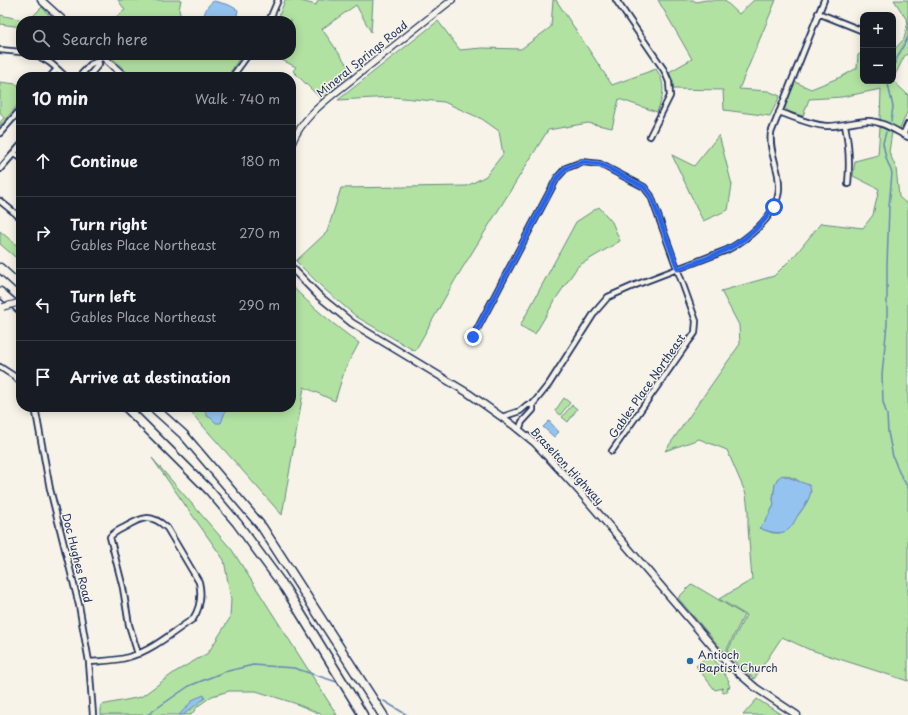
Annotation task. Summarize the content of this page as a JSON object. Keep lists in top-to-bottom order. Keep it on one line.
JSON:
{"streets":{"main road":["Braselton Highway"],"street":["Mineral Springs Road","Gables Place Northeast","Doc Hughes Road"]},"places":["Antioch Baptist Church"],"page":{"map_buttons":["+","−"],"search":"Search here","heading":["10 min","Walk · 740 m"],"list":[["Continue","180 m"],["Turn right","Gables Place Northeast","270 m"],["Turn left","Gables Place Northeast","290 m"],"Arrive at destination"]}}
